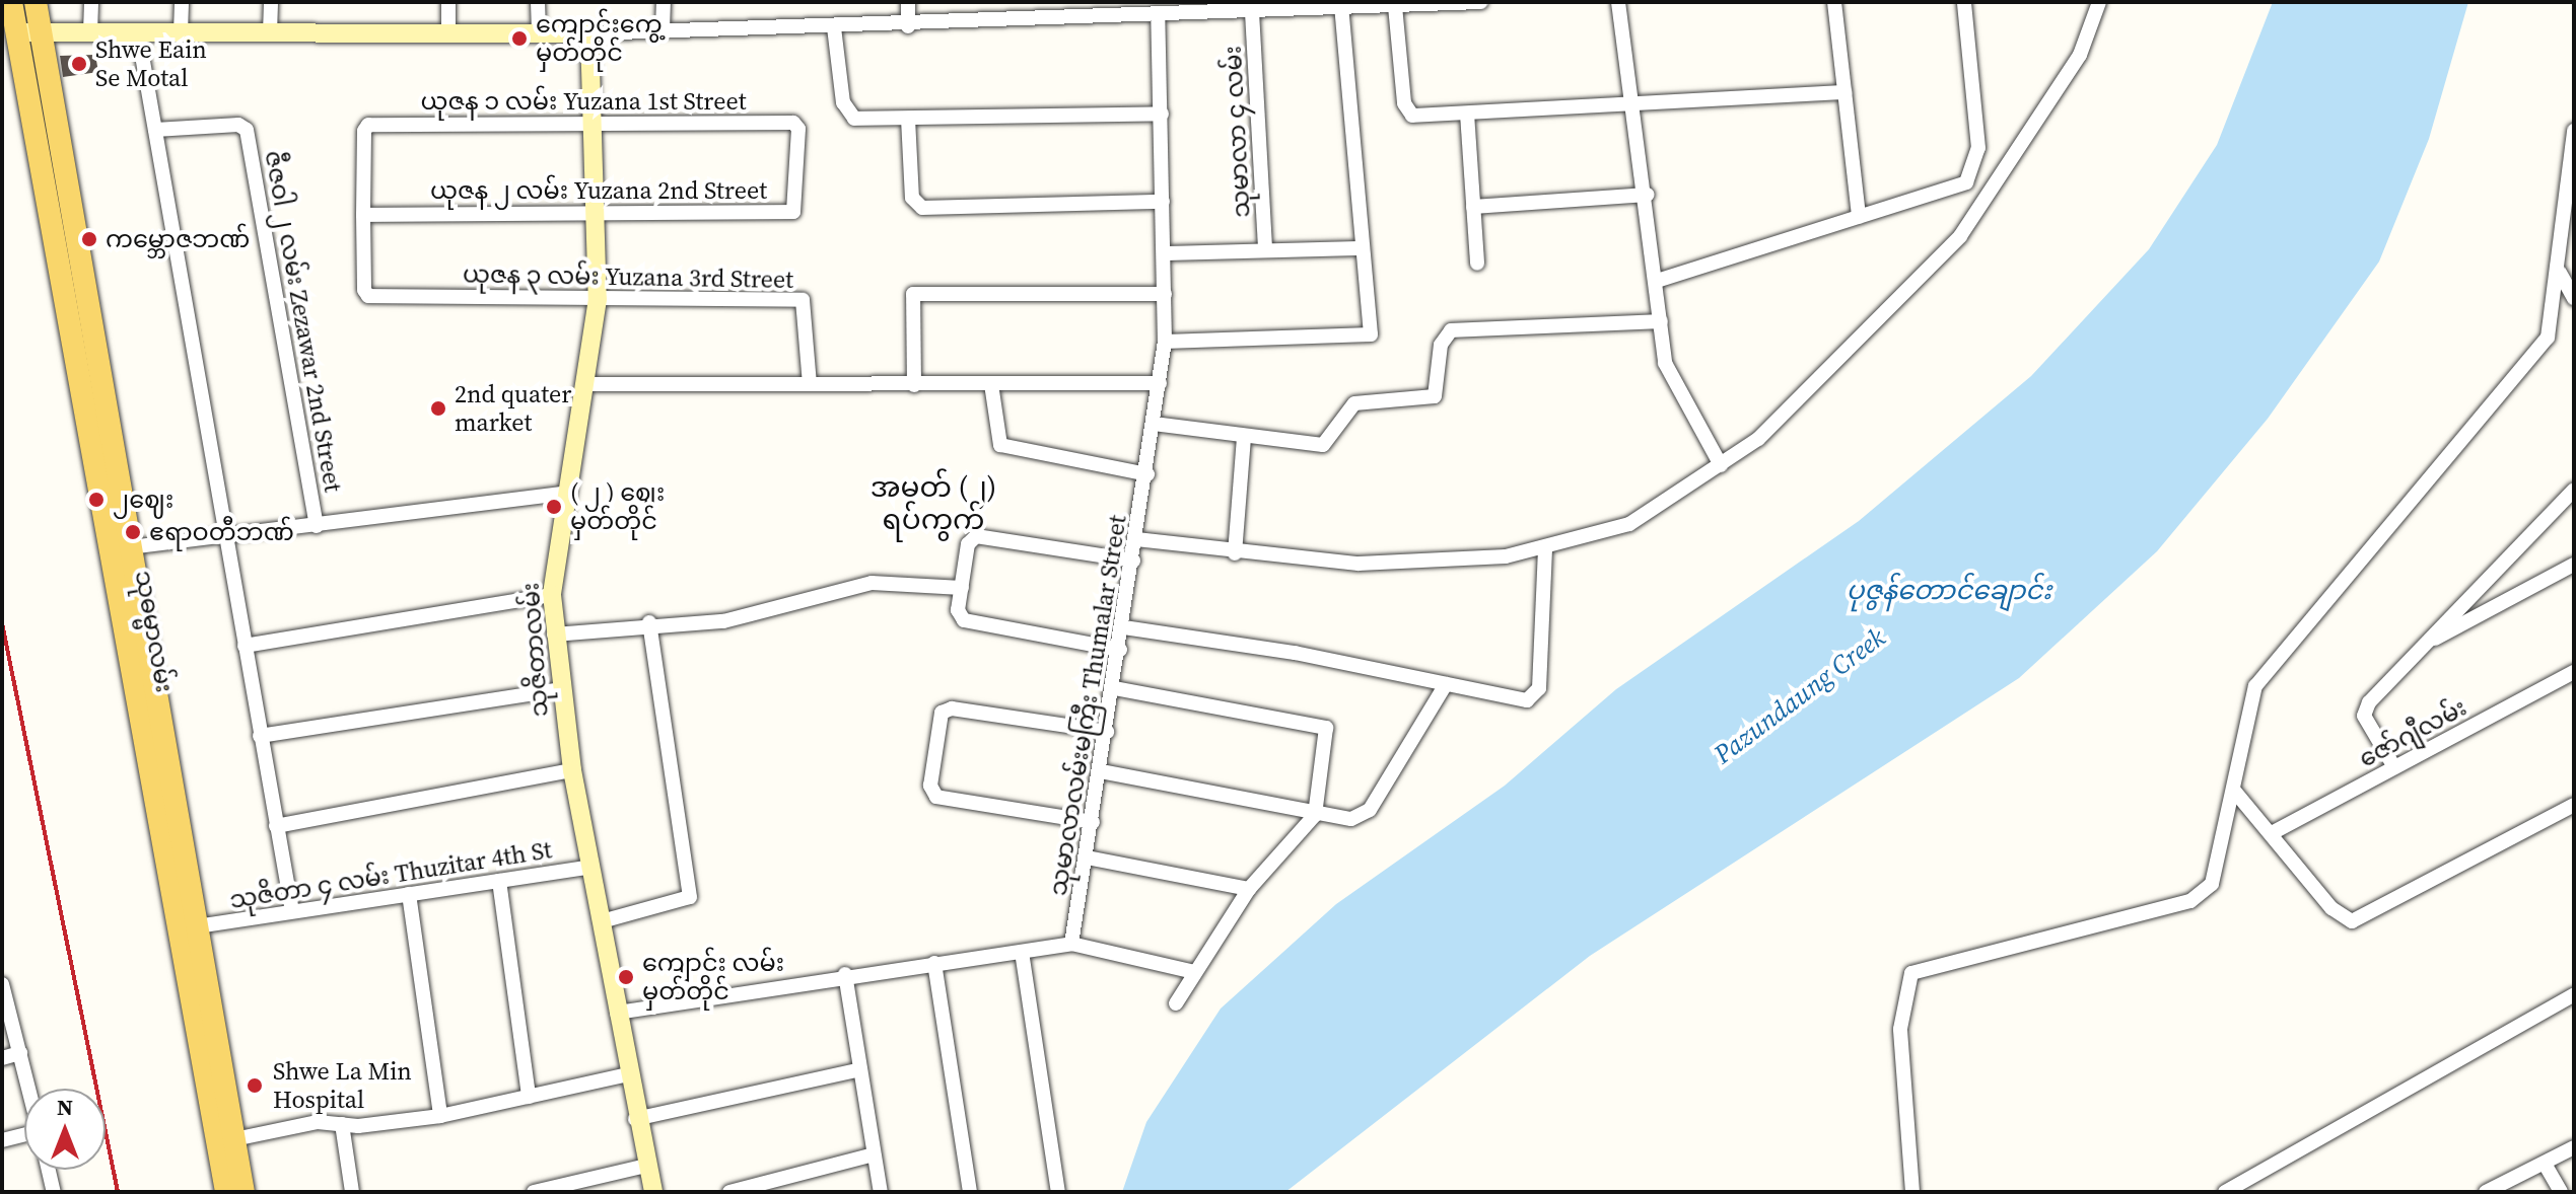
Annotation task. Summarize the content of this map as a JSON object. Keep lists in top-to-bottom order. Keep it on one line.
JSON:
{"streets":{"main road":["သုဓမ္မာလမ်း","သုဇိတာလမ်း"],"street":["ယုဇန ၁ လမ်း Yuzana 1st Street","သုမာလာ ၄ လမ်း","ယုဇန ၂ လမ်း Yuzana 2nd Street","ယုဇန ၃ လမ်း Yuzana 3rd Street","ဇီဇဝါ ၂ လမ်း Zezawar 2nd Street","သုမာလာလမ်းမကြီး Thumalar Street","ဇော်ဂျီလမ်း","သုဇိတာ ၄ လမ်း Thuzitar 4th St"]},"crossings":[["ယုဇန ၁ လမ်း Yuzana 1st Street","ယုဇန ၂ လမ်း Yuzana 2nd Street"],["ယုဇန ၁ လမ်း Yuzana 1st Street","ယုဇန ၃ လမ်း Yuzana 3rd Street"],["ယုဇန ၁ လမ်း Yuzana 1st Street","သုဇိတာလမ်း"],["ယုဇန ၂ လမ်း Yuzana 2nd Street","ယုဇန ၃ လမ်း Yuzana 3rd Street"],["ယုဇန ၂ လမ်း Yuzana 2nd Street","သုဇိတာလမ်း"],["ယုဇန ၃ လမ်း Yuzana 3rd Street","သုဇိတာလမ်း"],["သုဓမ္မာလမ်း","သုဇိတာ ၄ လမ်း Thuzitar 4th St"],["သုဇိတာလမ်း","သုဇိတာ ၄ လမ်း Thuzitar 4th St"]],"districts":["အမှတ် (၂) ရပ်ကွက်"],"water":["ပုဇွန်တောင်ချောင်း","Pazundaung Creek"],"places":["ကျောင်းကွေ့ မှတ်တိုင်","Shwe Eain Se Motal","ကမ္ဘောဇဘဏ်","2nd quater market","၂ဈေး","( ၂ ) ဈေး မှတ်တိုင်","ဧရာဝတီဘဏ်","ကျောင်း လမ်း မှတ်တိုင်","Shwe La Min Hospital"],"north":"top"}
